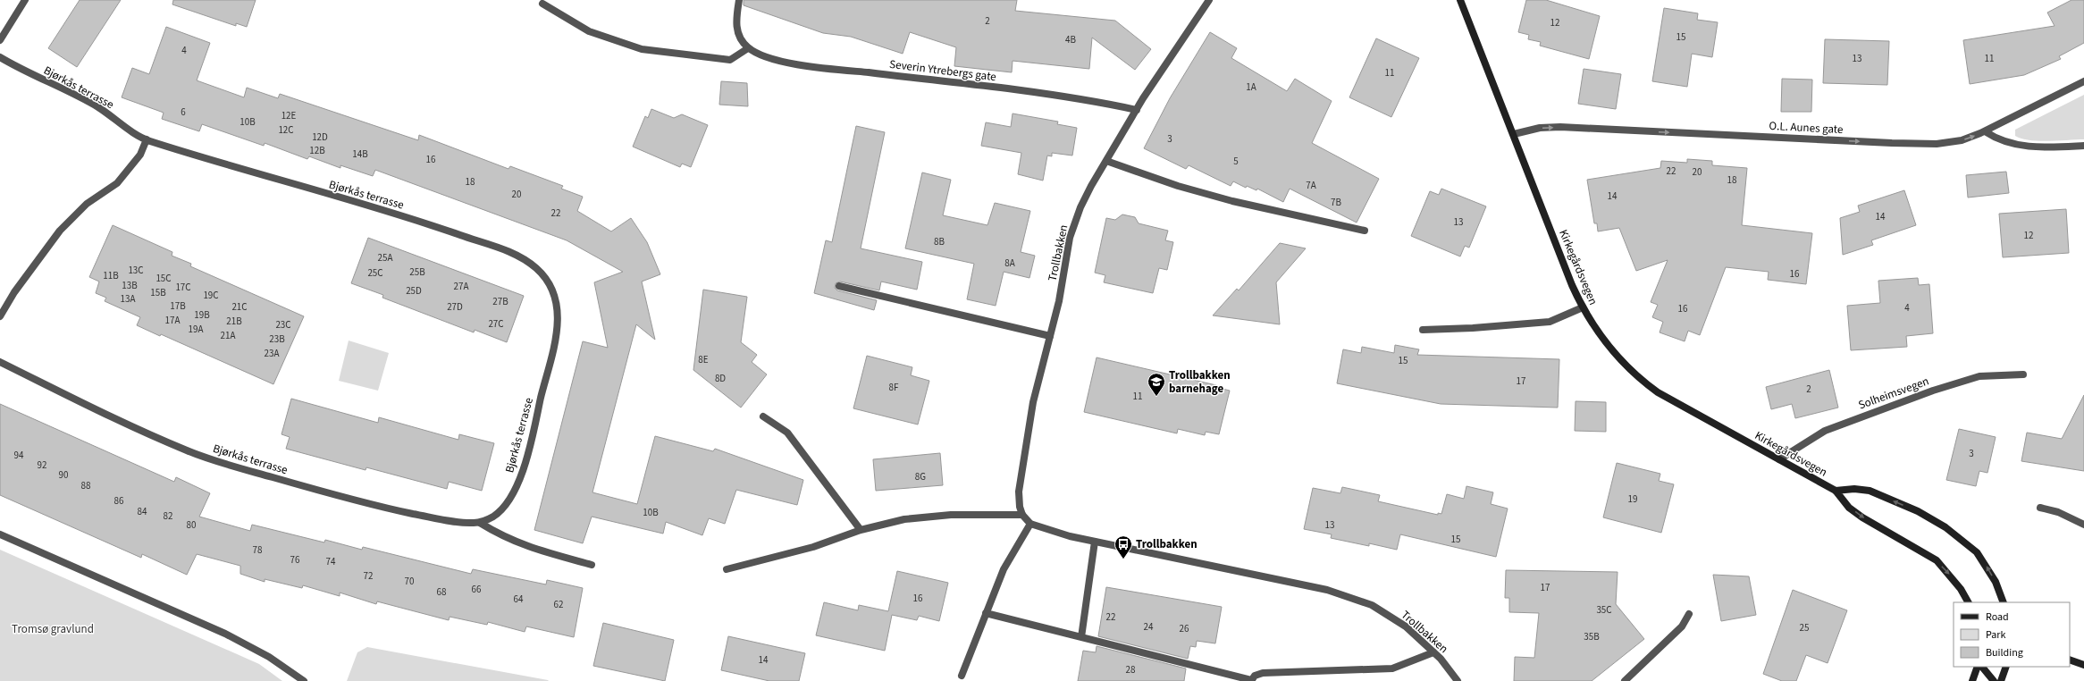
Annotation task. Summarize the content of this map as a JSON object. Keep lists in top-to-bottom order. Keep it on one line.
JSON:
{"streets":{"street":["Severin Ytrebergs gate","Bjørkås terrasse","O.L. Aunes gate","Trollbakken","Kirkegårdsvegen","Solheimsvegen"]},"crossings":[["Severin Ytrebergs gate","Trollbakken"],["O.L. Aunes gate","Kirkegårdsvegen"],["Kirkegårdsvegen","Solheimsvegen"]],"one_way":["O.L. Aunes gate"],"parks":["Tromsø gravlund"],"places":{"school or university":["Trollbakken barnehage"],"bus stop":["Trollbakken"]},"house_numbers":["2","12","15","4B","4","13","11","11","1A","6","12E","10B","12C","12D","3","12B","14B","16","5","22","20","18","18","7A","20","14","7B","22","14","13","12","8B","25A","8A","13C","25B","25C","16","11B","15C","13B","27A","17C","25D","15B","19C","13A","27B","17B","21C","27D","4","16","19B","17A","21B","27C","23C","19A","21A","23B","23A","8E","15","8D","17","8F","2","11","3","94","92","90","8G","88","19","86","84","10B","82","80","13","15","78","76","74","72","70","17","66","68","16","64","62","35C","22","24","25","26","35B","14","28"],"legend":["Road","Park","Building"]}
